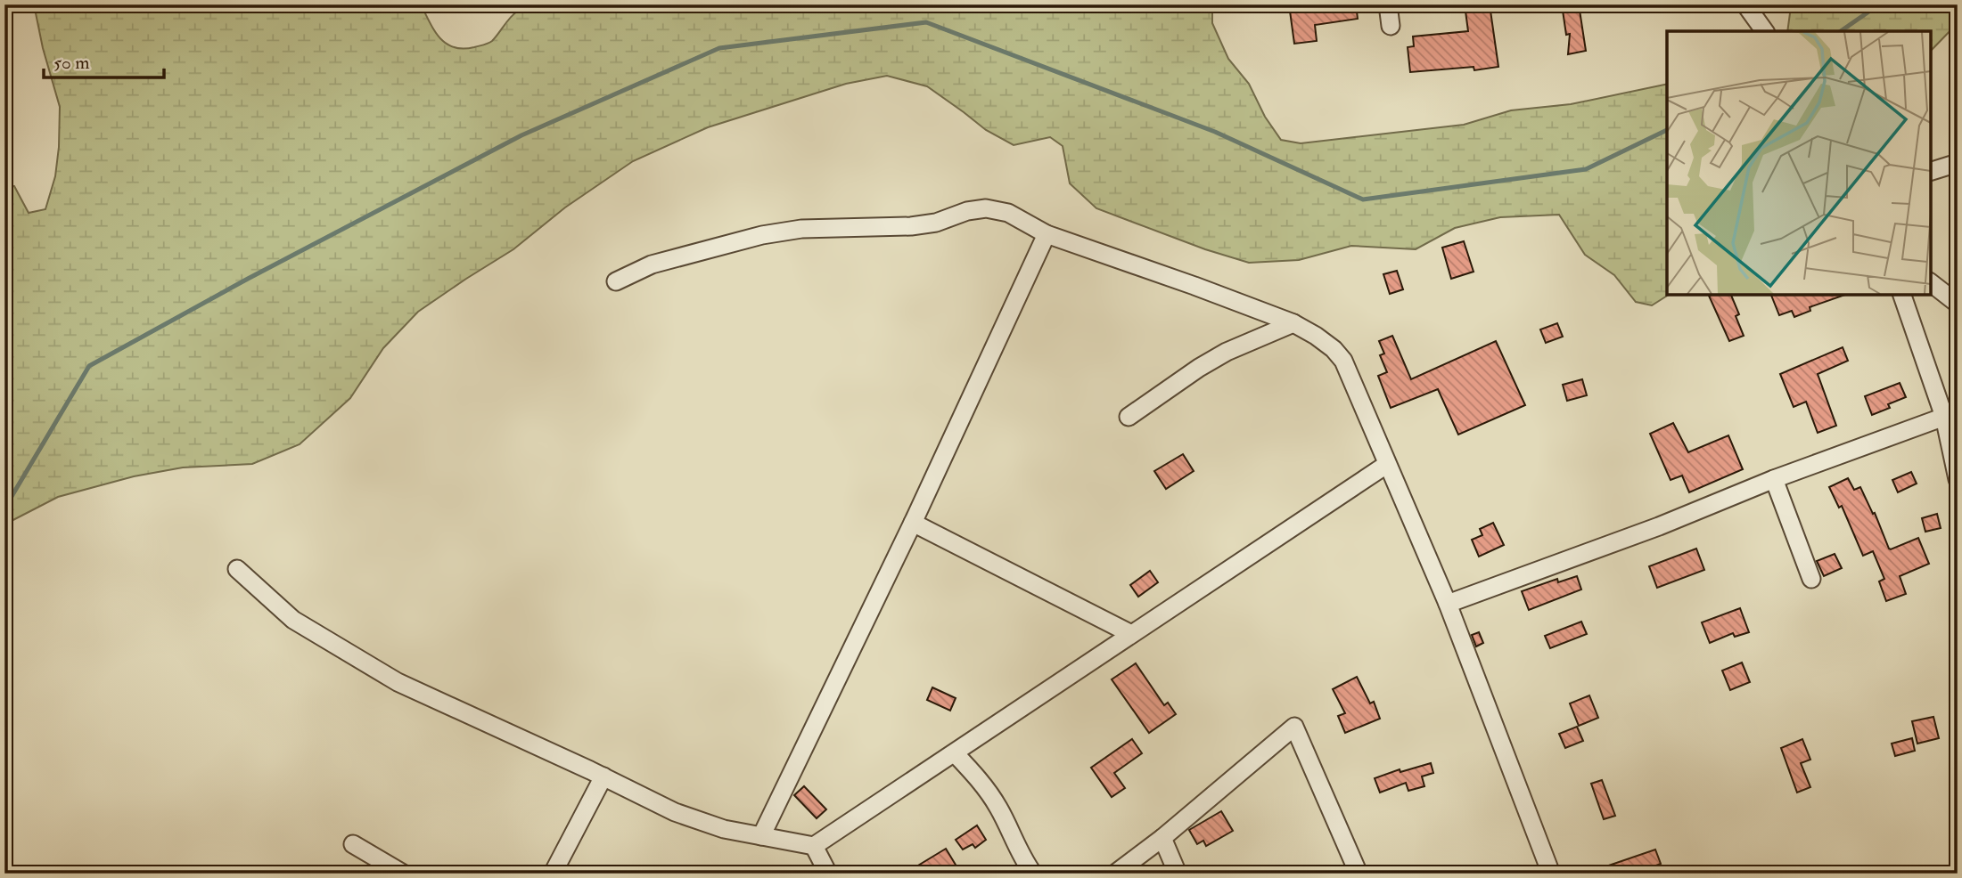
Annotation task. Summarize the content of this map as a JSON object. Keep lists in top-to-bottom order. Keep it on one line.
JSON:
{"scale_bar":"50 m"}
